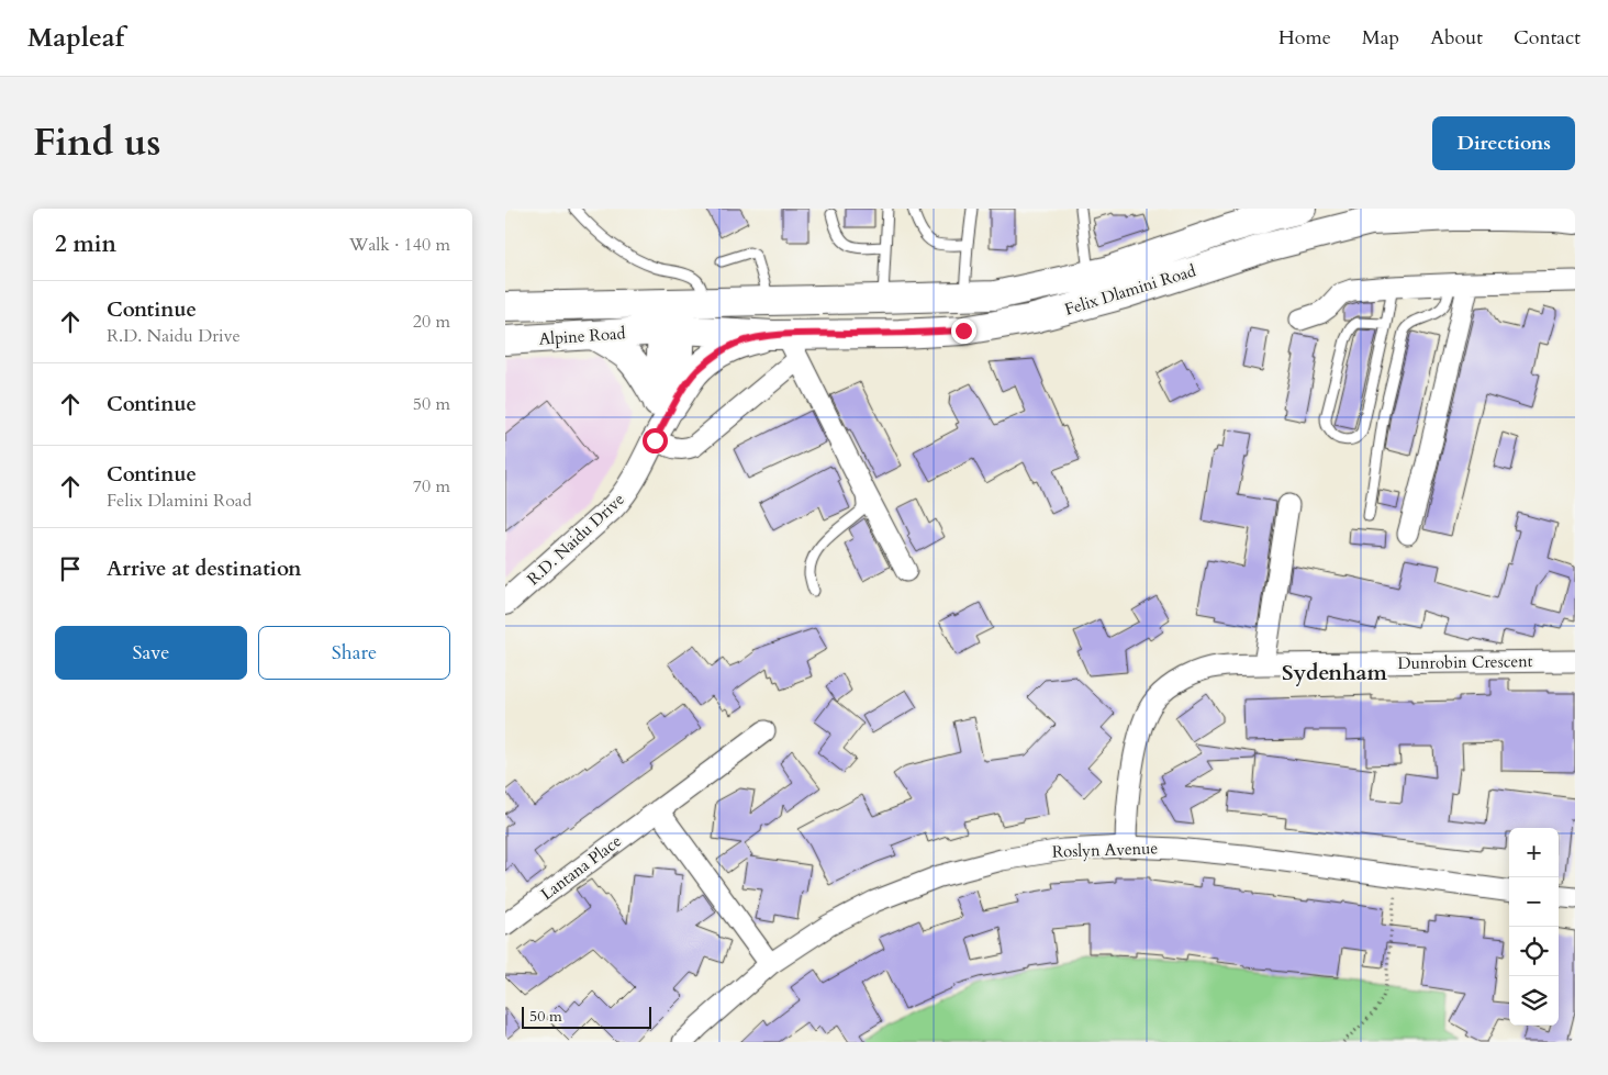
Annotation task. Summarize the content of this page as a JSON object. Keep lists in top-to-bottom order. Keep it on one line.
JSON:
{"streets":{"main road":["Felix Dlamini Road","Alpine Road"],"street":["R.D. Naidu Drive","Dunrobin Crescent","Roslyn Avenue","Lantana Place"]},"crossings":[["Felix Dlamini Road","Alpine Road"],["Felix Dlamini Road","R.D. Naidu Drive"],["Alpine Road","R.D. Naidu Drive"],["Dunrobin Crescent","Roslyn Avenue"]],"districts":["Sydenham"],"scale_bar":"50 m","page":{"header":"Mapleaf","nav":["Home","Map","About","Contact"],"title":"Find us","buttons":["Directions",["Save","Share"]],"heading":["2 min","Walk · 140 m"],"list":[["Continue","R.D. Naidu Drive","20 m"],["Continue","50 m"],["Continue","Felix Dlamini Road","70 m"],"Arrive at destination"],"map_buttons":["+","−"],"scale":"50 m"}}
